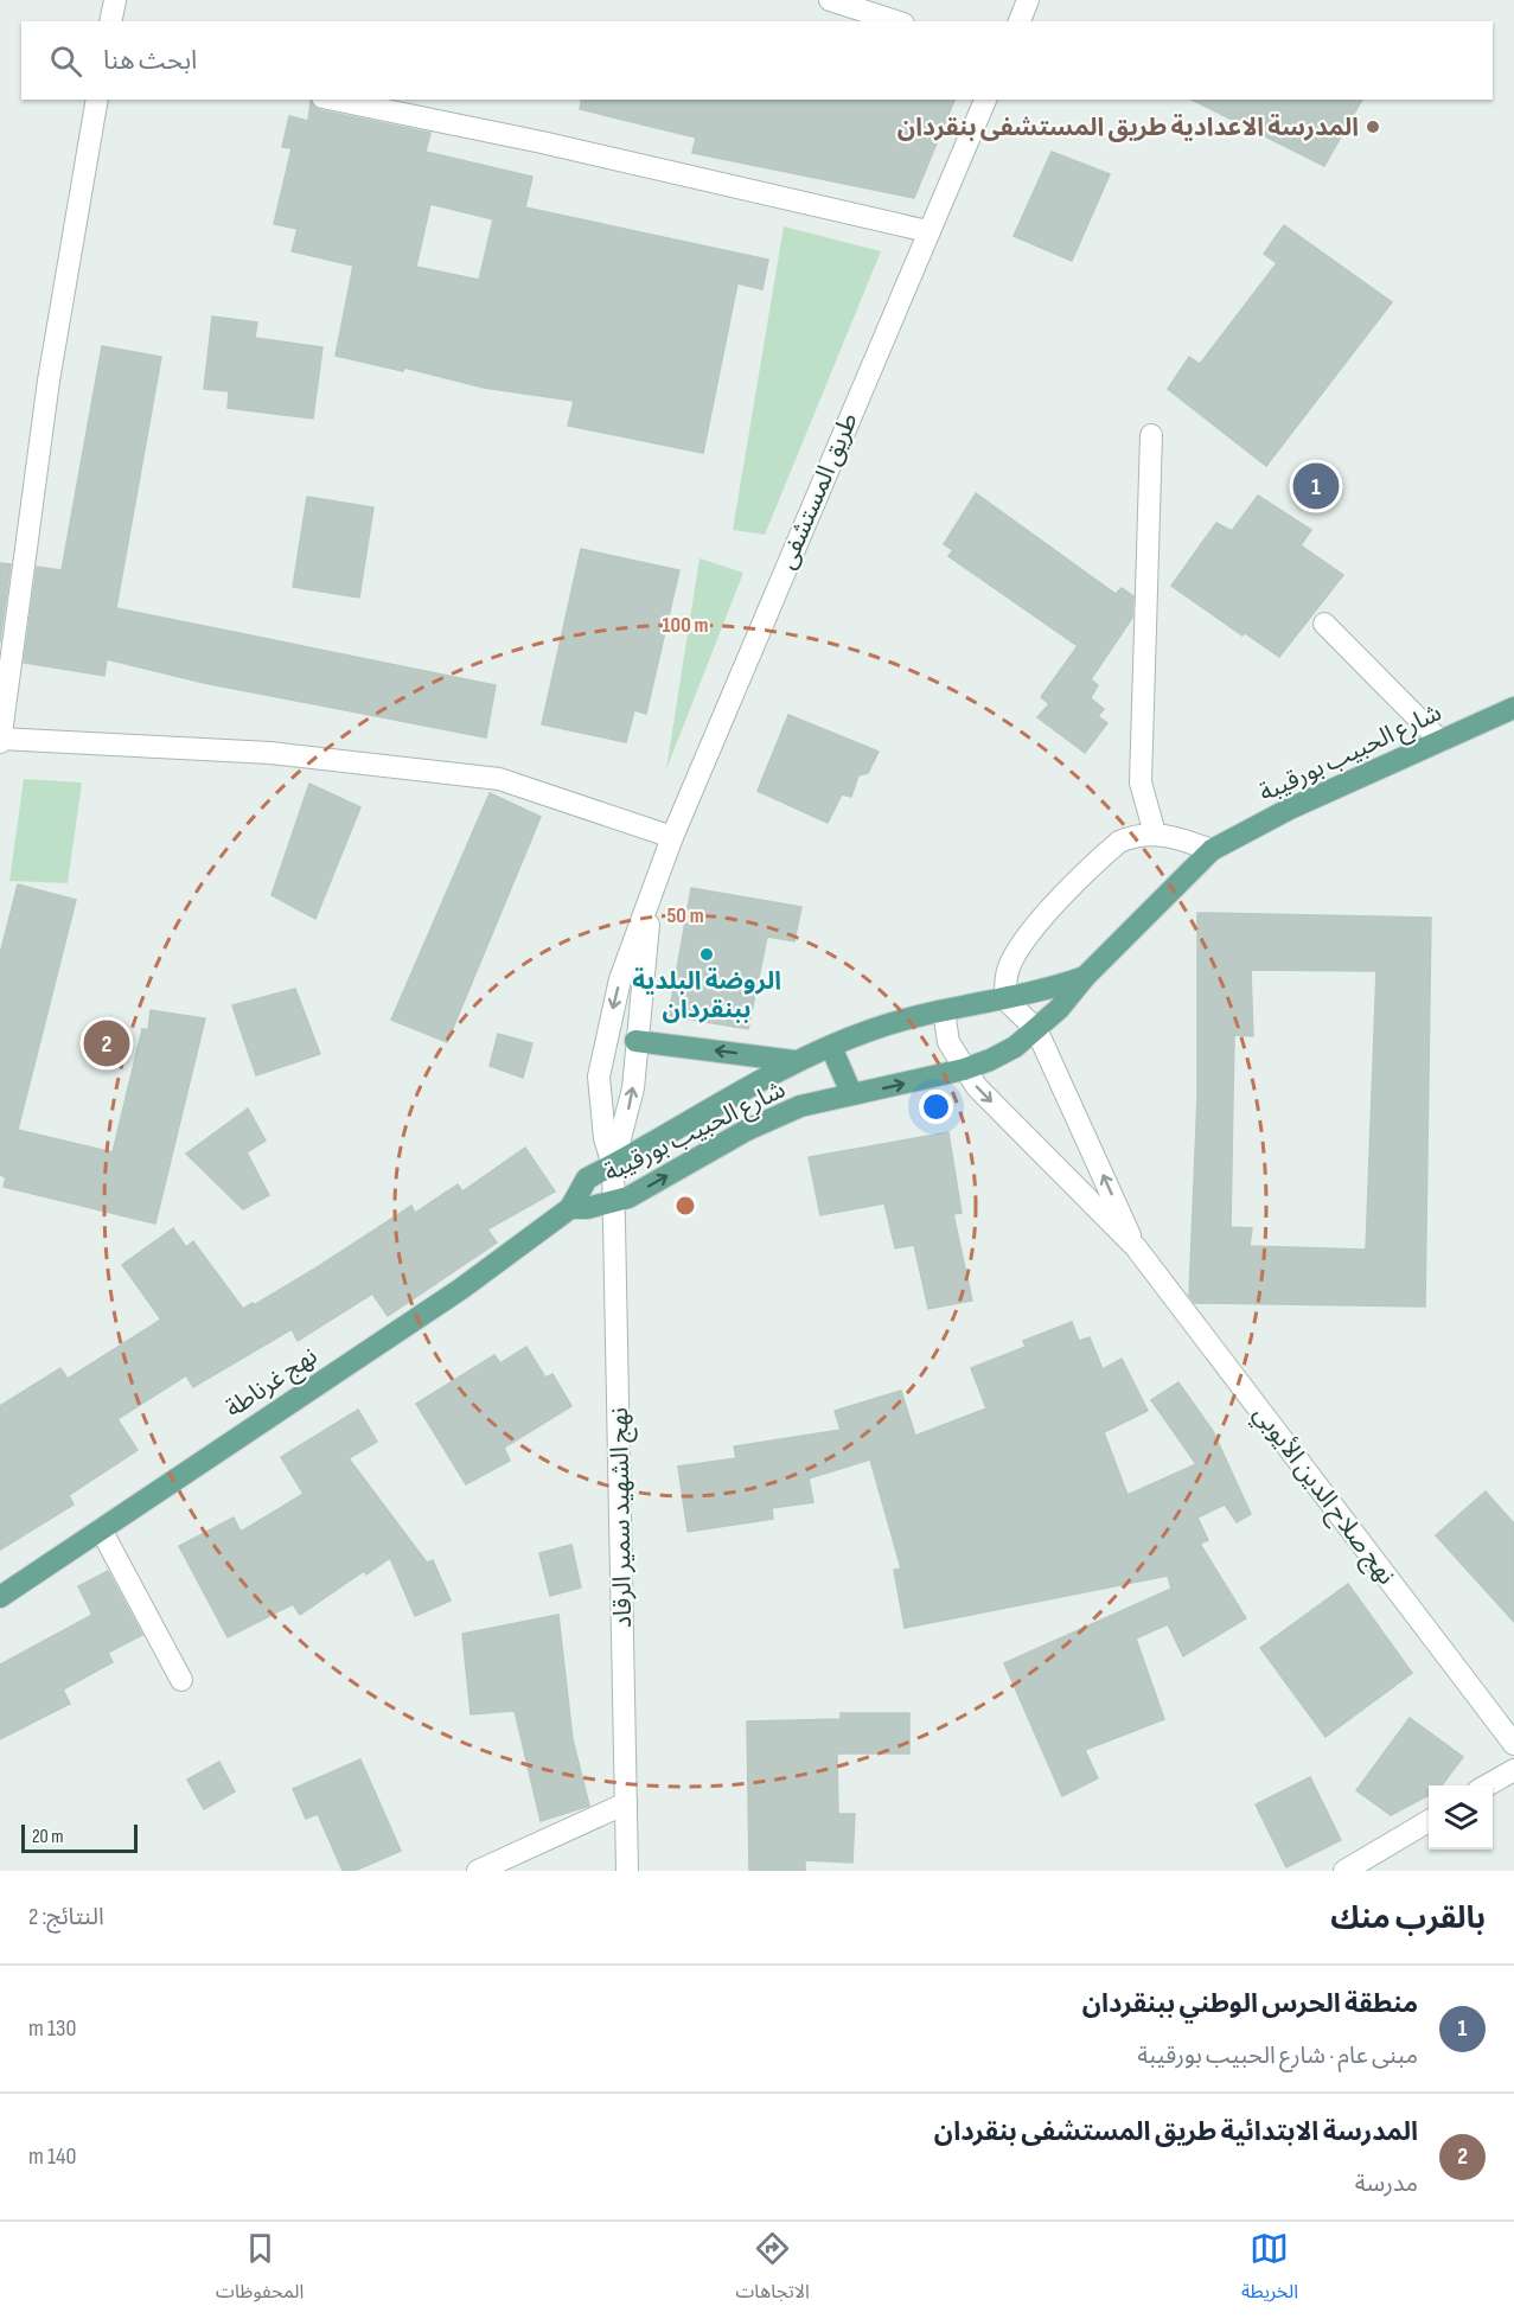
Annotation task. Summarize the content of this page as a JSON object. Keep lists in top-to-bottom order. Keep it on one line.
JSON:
{"streets":{"main road":["شارع الحبيب بورقيبة","نهج غرناطة"],"street":["طريق المستشفى","نهج صلاح الدين الأيوبي","نهج الشهيد سمير الرقاد"]},"crossings":[["طريق المستشفى","شارع الحبيب بورقيبة"],["طريق المستشفى","نهج الشهيد سمير الرقاد"],["شارع الحبيب بورقيبة","نهج غرناطة"],["شارع الحبيب بورقيبة","نهج الشهيد سمير الرقاد"]],"places":["المدرسة الاعدادية طريق المستشفى بنقردان","الروضة البلدية ببنقردان"],"scale_bar":"20 m","page":{"search":"ابحث هنا","pins":["1","2"],"scale":"20 m","heading":["بالقرب منك","النتائج: 2"],"list":[{"mark":"1","name":"منطقة الحرس الوطني ببنقردان","note":"مبنى عام · شارع الحبيب بورقيبة","value":"130 m"},{"mark":"2","name":"المدرسة الابتدائية طريق المستشفى بنقردان","note":"مدرسة","value":"140 m"}],"nav":["الخريطة","الاتجاهات","المحفوظات"]},"rings":["100 m","50 m"]}
